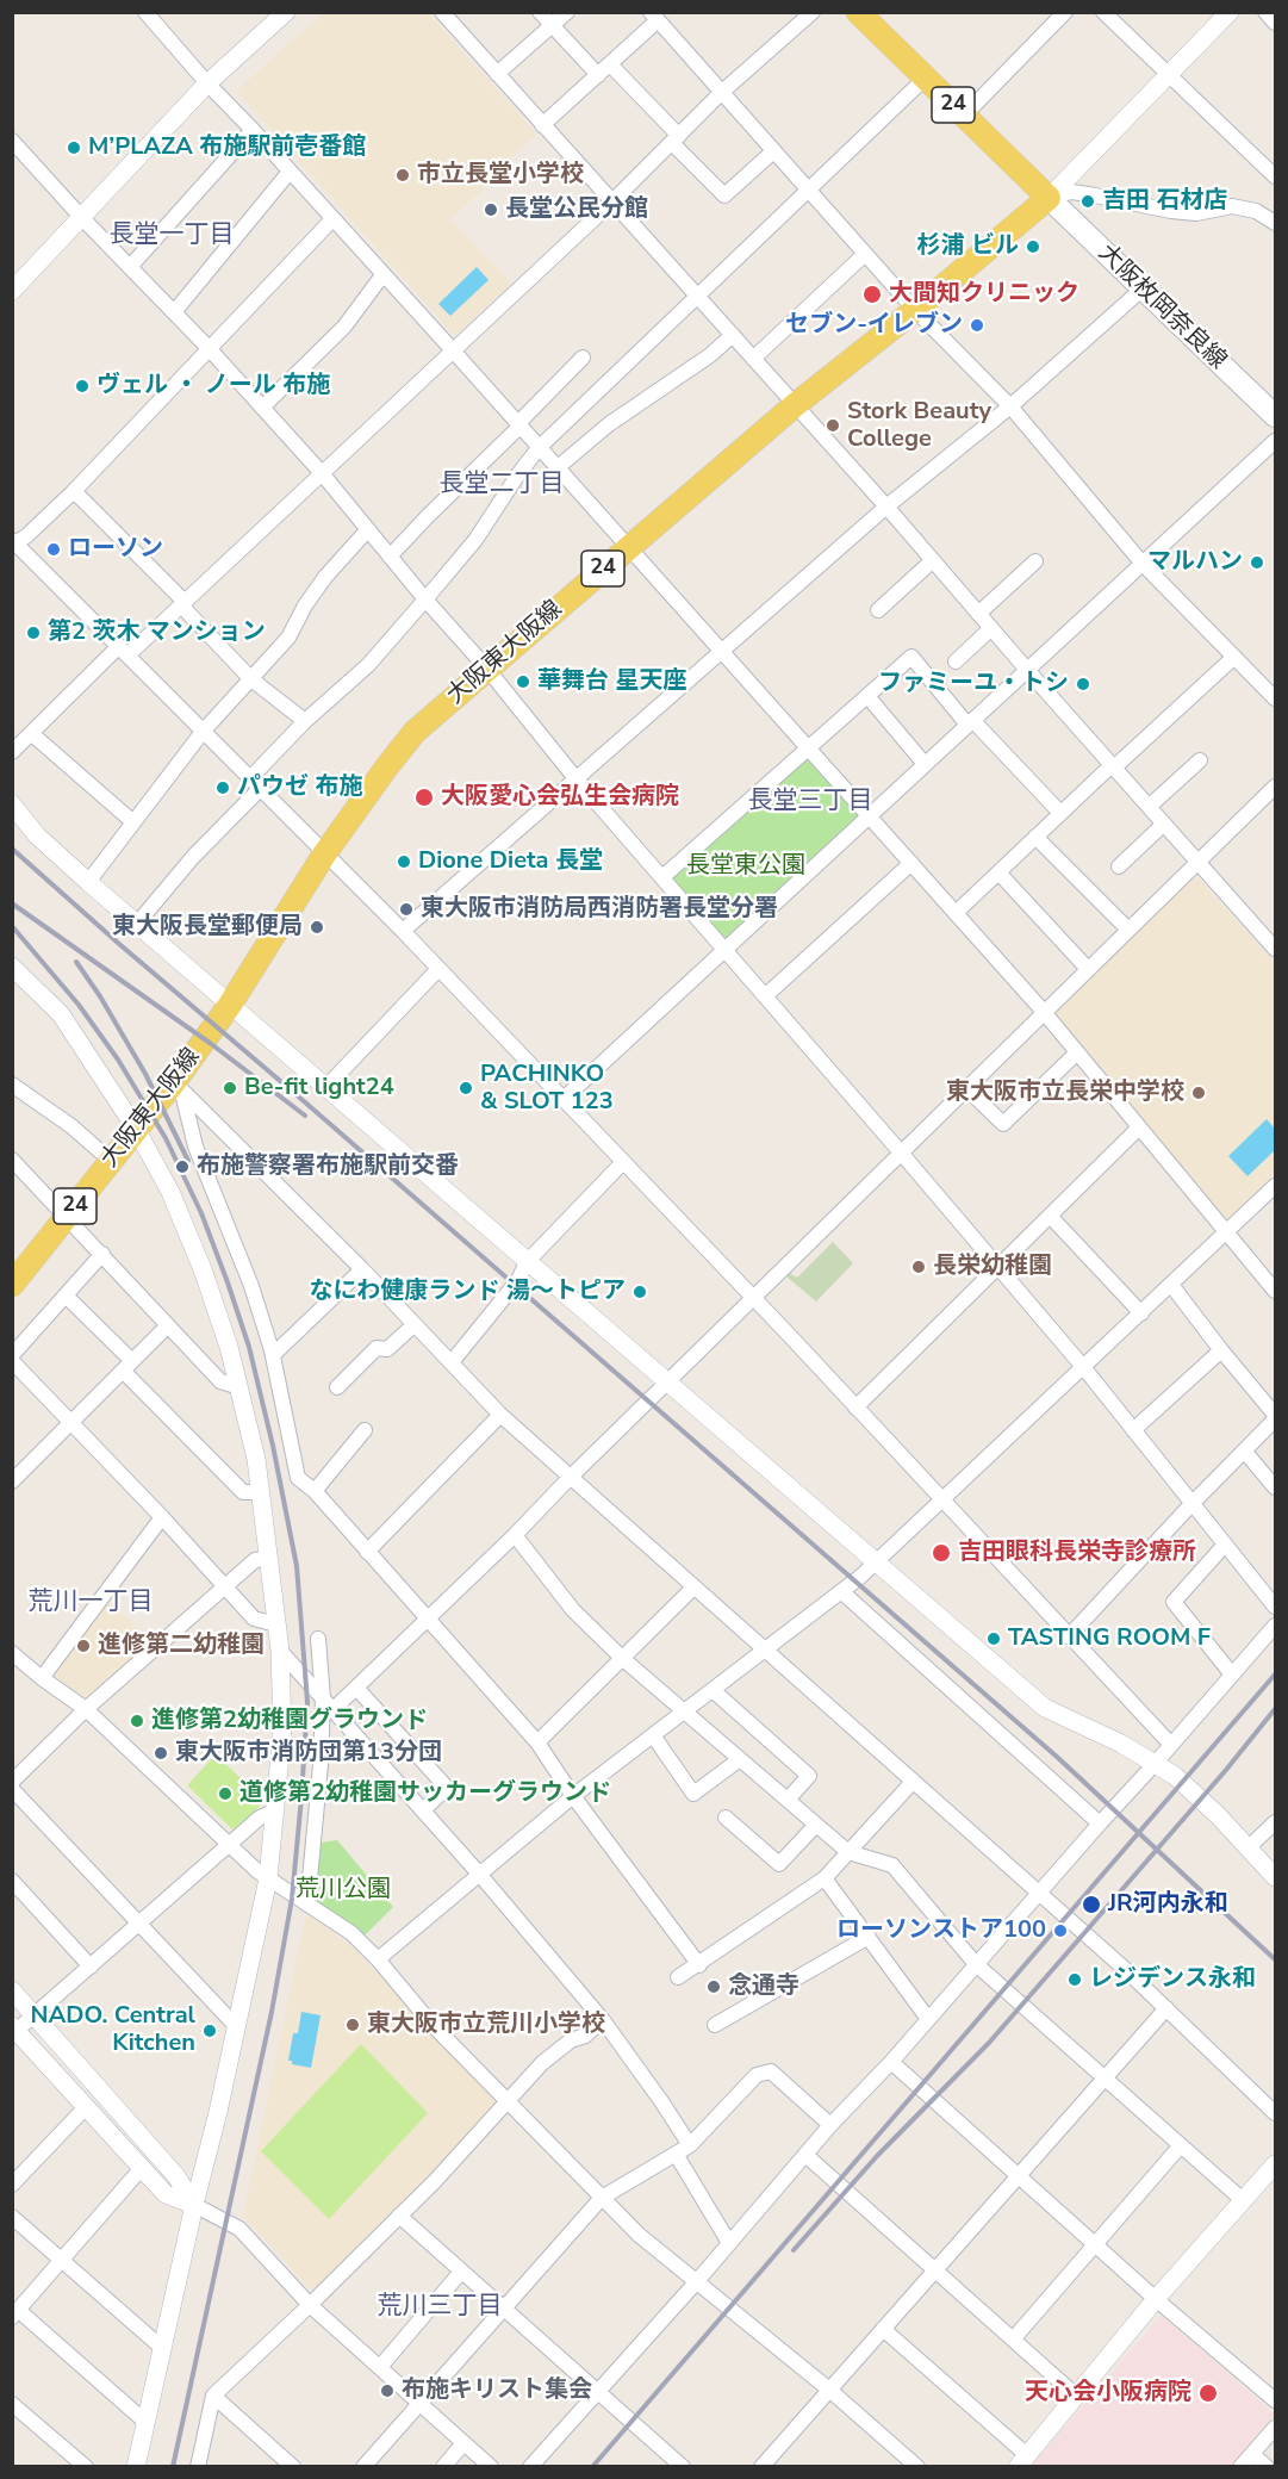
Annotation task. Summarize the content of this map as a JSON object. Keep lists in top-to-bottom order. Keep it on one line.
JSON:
{"streets":{"main road":["24","大阪枚岡奈良線","大阪東大阪線"]},"crossings":[["24","大阪枚岡奈良線"],["24","大阪東大阪線"],["大阪枚岡奈良線","大阪東大阪線"]],"districts":["長堂一丁目","長堂二丁目","長堂三丁目","荒川一丁目","荒川三丁目"],"parks":["長堂東公園","荒川公園"],"places":["M’PLAZA 布施駅前壱番館","市立長堂小学校","吉田 石材店","長堂公民分館","杉浦 ビル","大間知クリニック","セブン-イレブン","ヴェル ・ ノール 布施","Stork Beauty College","ローソン","マルハン","第2 茨木 マンション","華舞台 星天座","ファミーユ・トシ","パウゼ 布施","大阪愛心会弘生会病院","Dione Dieta 長堂","東大阪市消防局西消防署長堂分署","東大阪長堂郵便局","Be-fit light24","PACHINKO & SLOT 123","東大阪市立長栄中学校","布施警察署布施駅前交番","長栄幼稚園","なにわ健康ランド 湯～トピア","吉田眼科長栄寺診療所","TASTING ROOM F","進修第二幼稚園","進修第2幼稚園グラウンド","東大阪市消防団第13分団","道修第2幼稚園サッカーグラウンド","JR河内永和","ローソンストア100","レジデンス永和","念通寺","東大阪市立荒川小学校","NADO. Central Kitchen","布施キリスト集会","天心会小阪病院"]}
